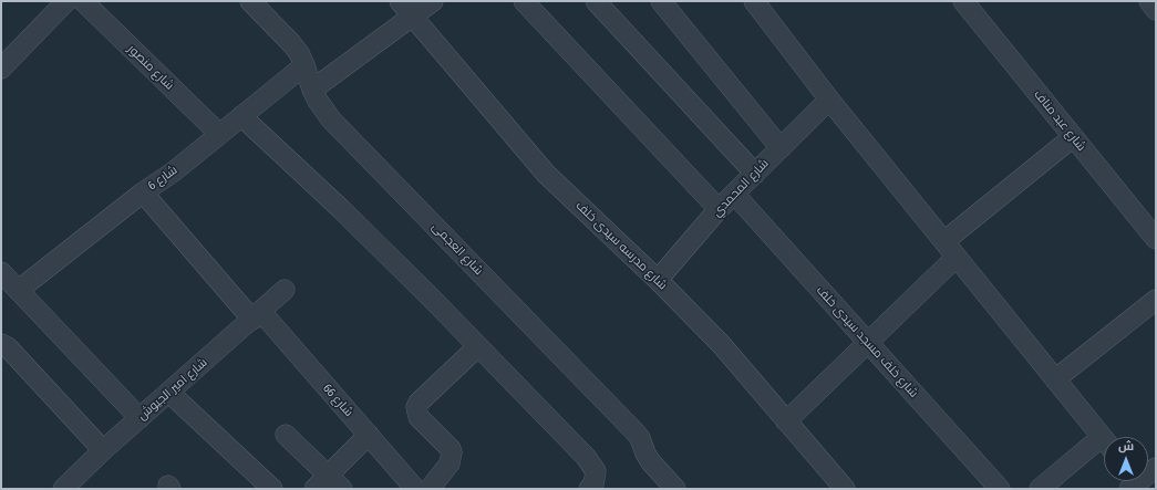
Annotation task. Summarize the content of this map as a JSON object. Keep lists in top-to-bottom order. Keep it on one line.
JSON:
{"streets":{"street":["شارع منصور","شارع عبد مناف","شارع 6","شارع المحمدي","شارع مدرسه سيدى خلف","شارع العجمى","شارع خلف مسجد سيدى خلف","شارع امير الجيوش","شارع 66"]},"crossings":[["شارع منصور","شارع 6"],["شارع 6","شارع العجمى"],["شارع 6","شارع 66"],["شارع المحمدي","شارع مدرسه سيدى خلف"],["شارع المحمدي","شارع خلف مسجد سيدى خلف"],["شارع امير الجيوش","شارع 66"]],"north":"top"}
